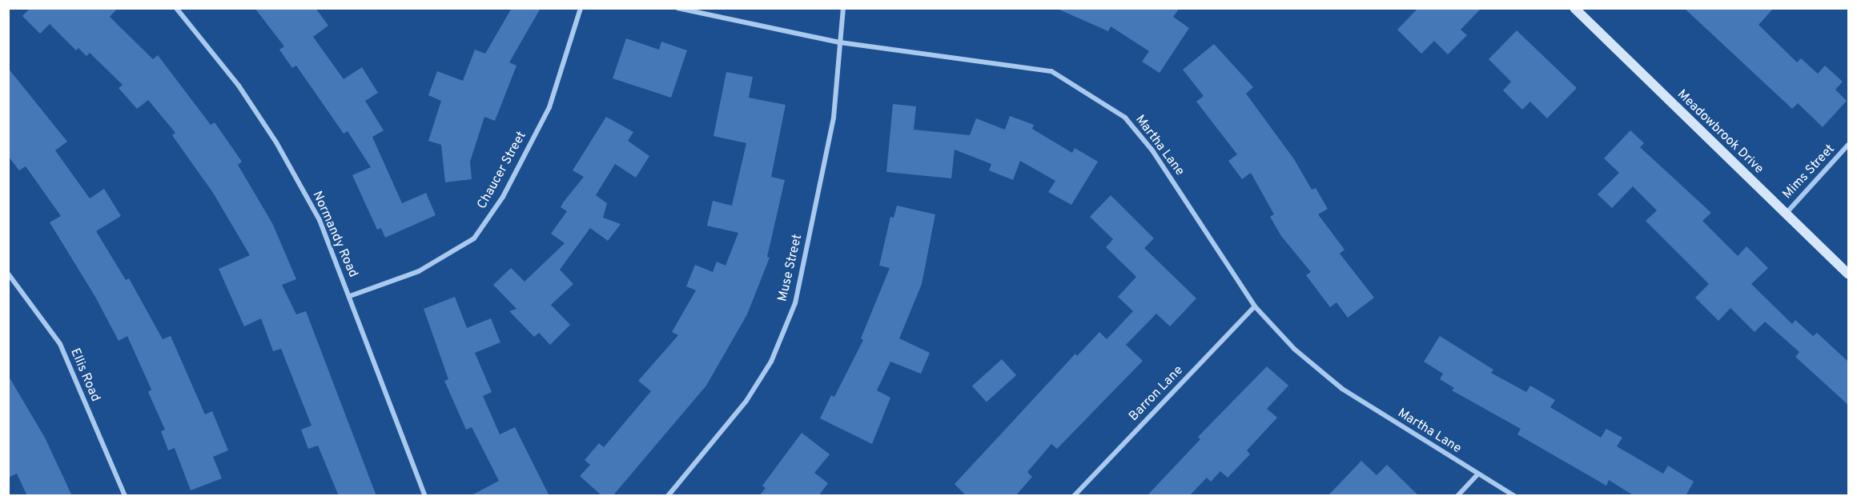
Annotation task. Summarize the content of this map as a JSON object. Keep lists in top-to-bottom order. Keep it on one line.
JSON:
{"streets":{"main road":["Meadowbrook Drive"],"street":["Martha Lane","Chaucer Street","Mims Street","Normandy Road","Muse Street","Ellis Road","Barron Lane"]},"crossings":[["Meadowbrook Drive","Mims Street"],["Martha Lane","Muse Street"],["Martha Lane","Barron Lane"],["Chaucer Street","Normandy Road"]]}
